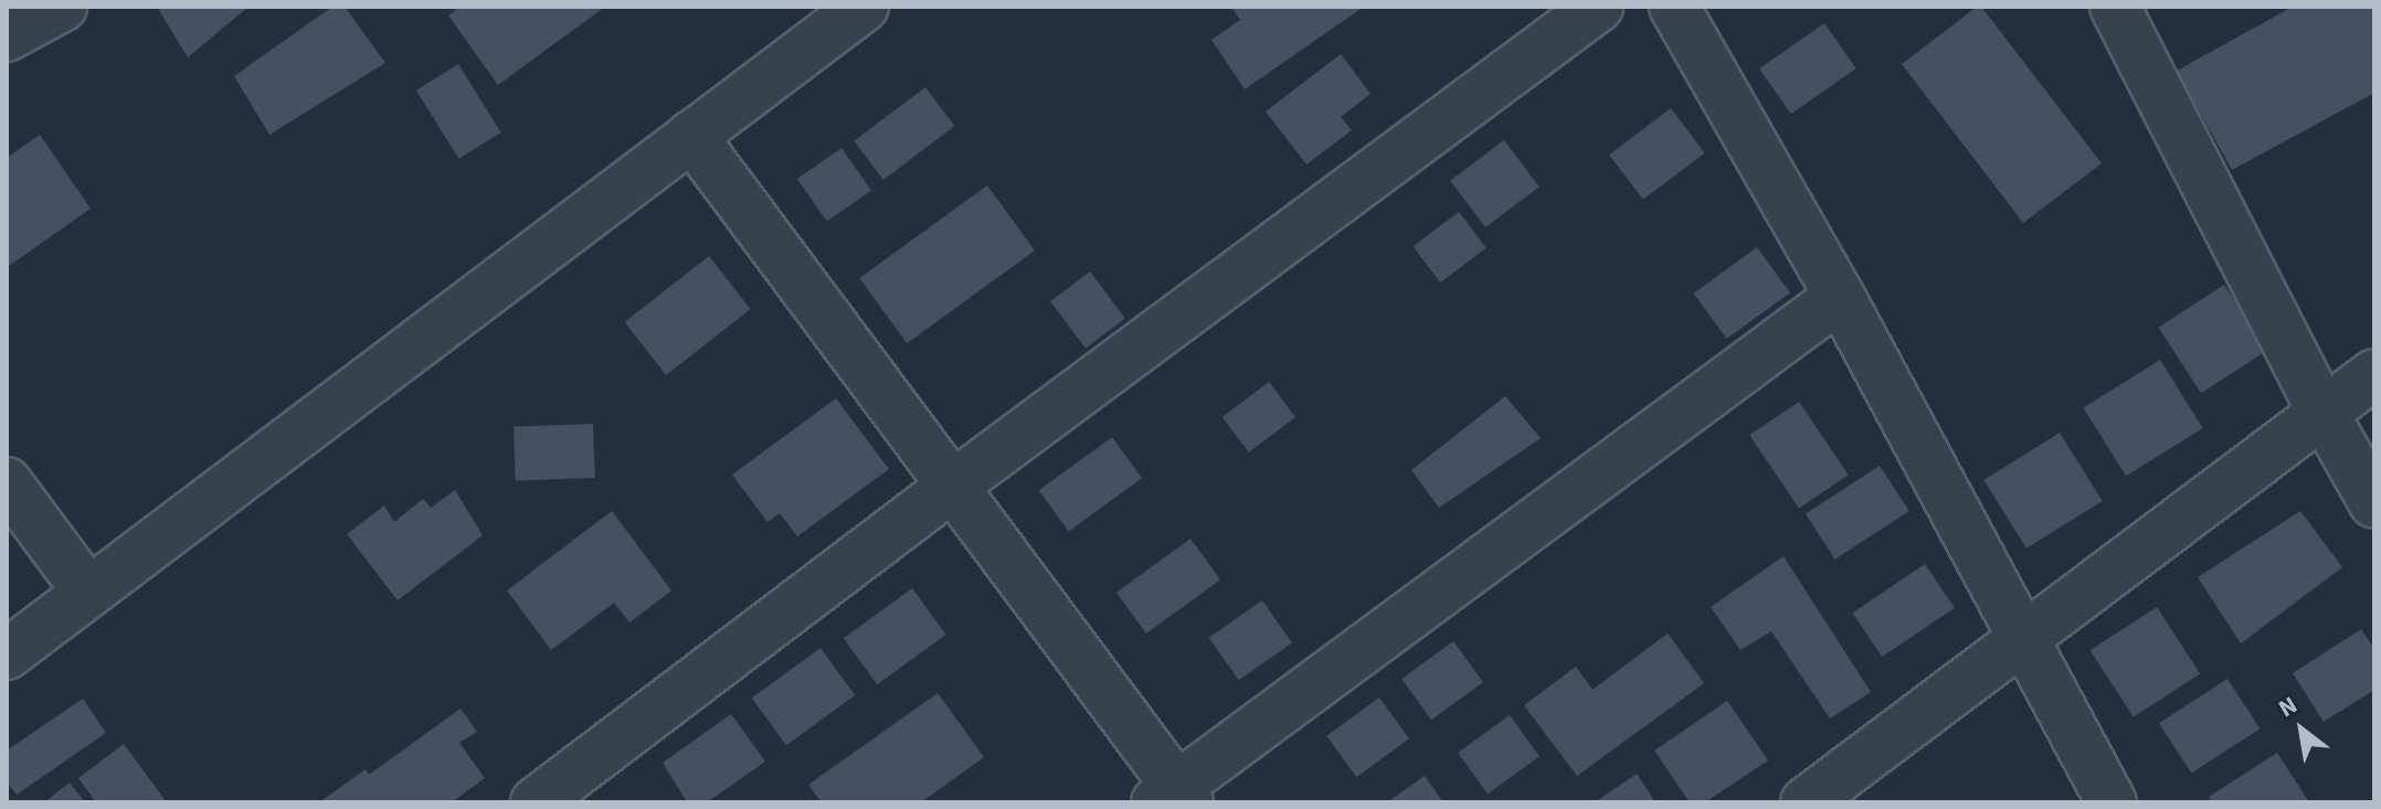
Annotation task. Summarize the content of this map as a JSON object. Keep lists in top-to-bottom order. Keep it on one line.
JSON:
{"north":"top left"}
